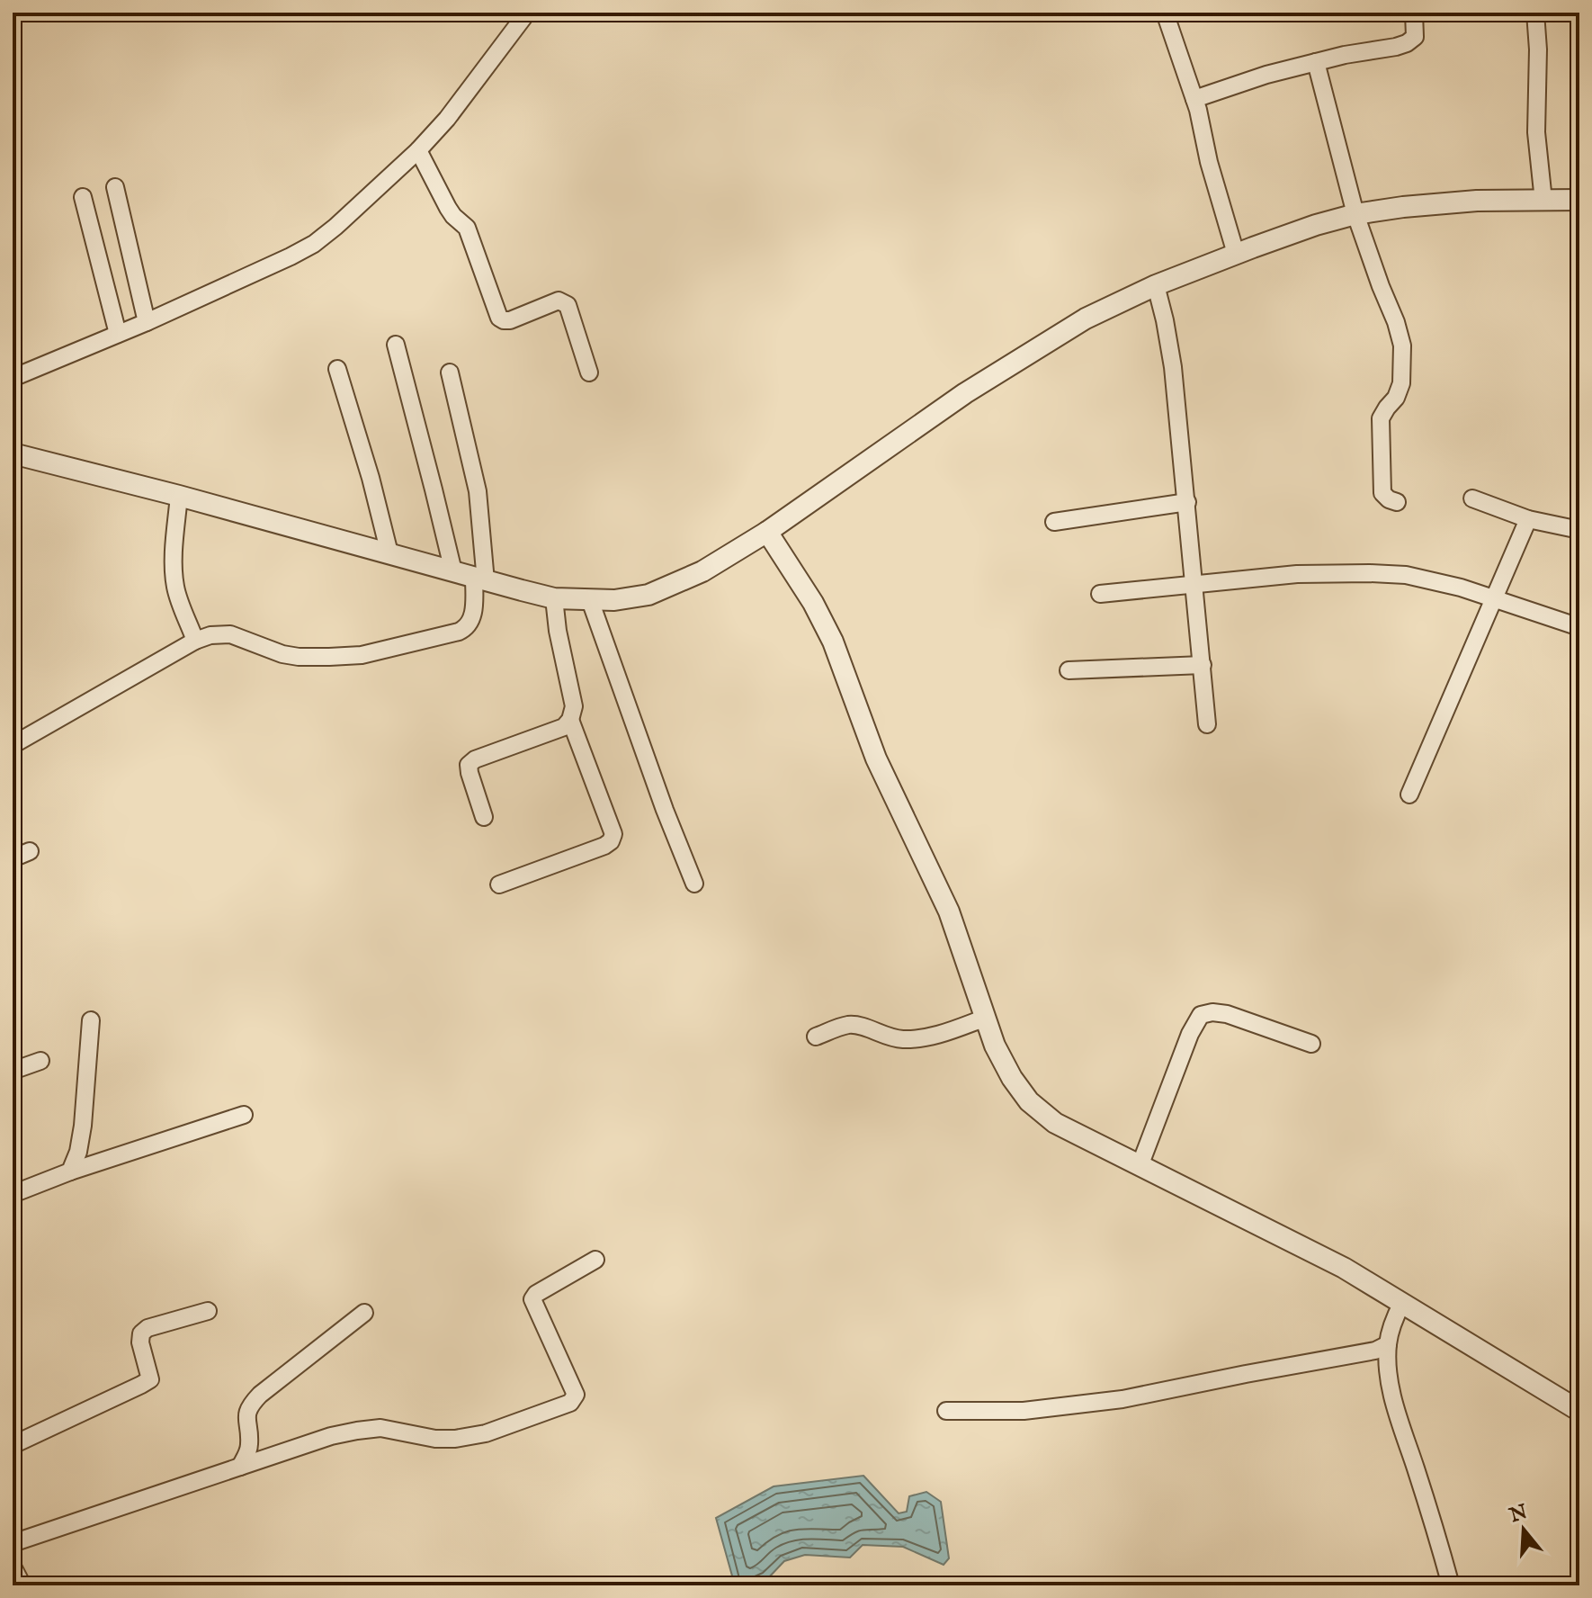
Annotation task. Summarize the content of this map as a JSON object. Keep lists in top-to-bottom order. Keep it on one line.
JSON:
{"north":"top"}
